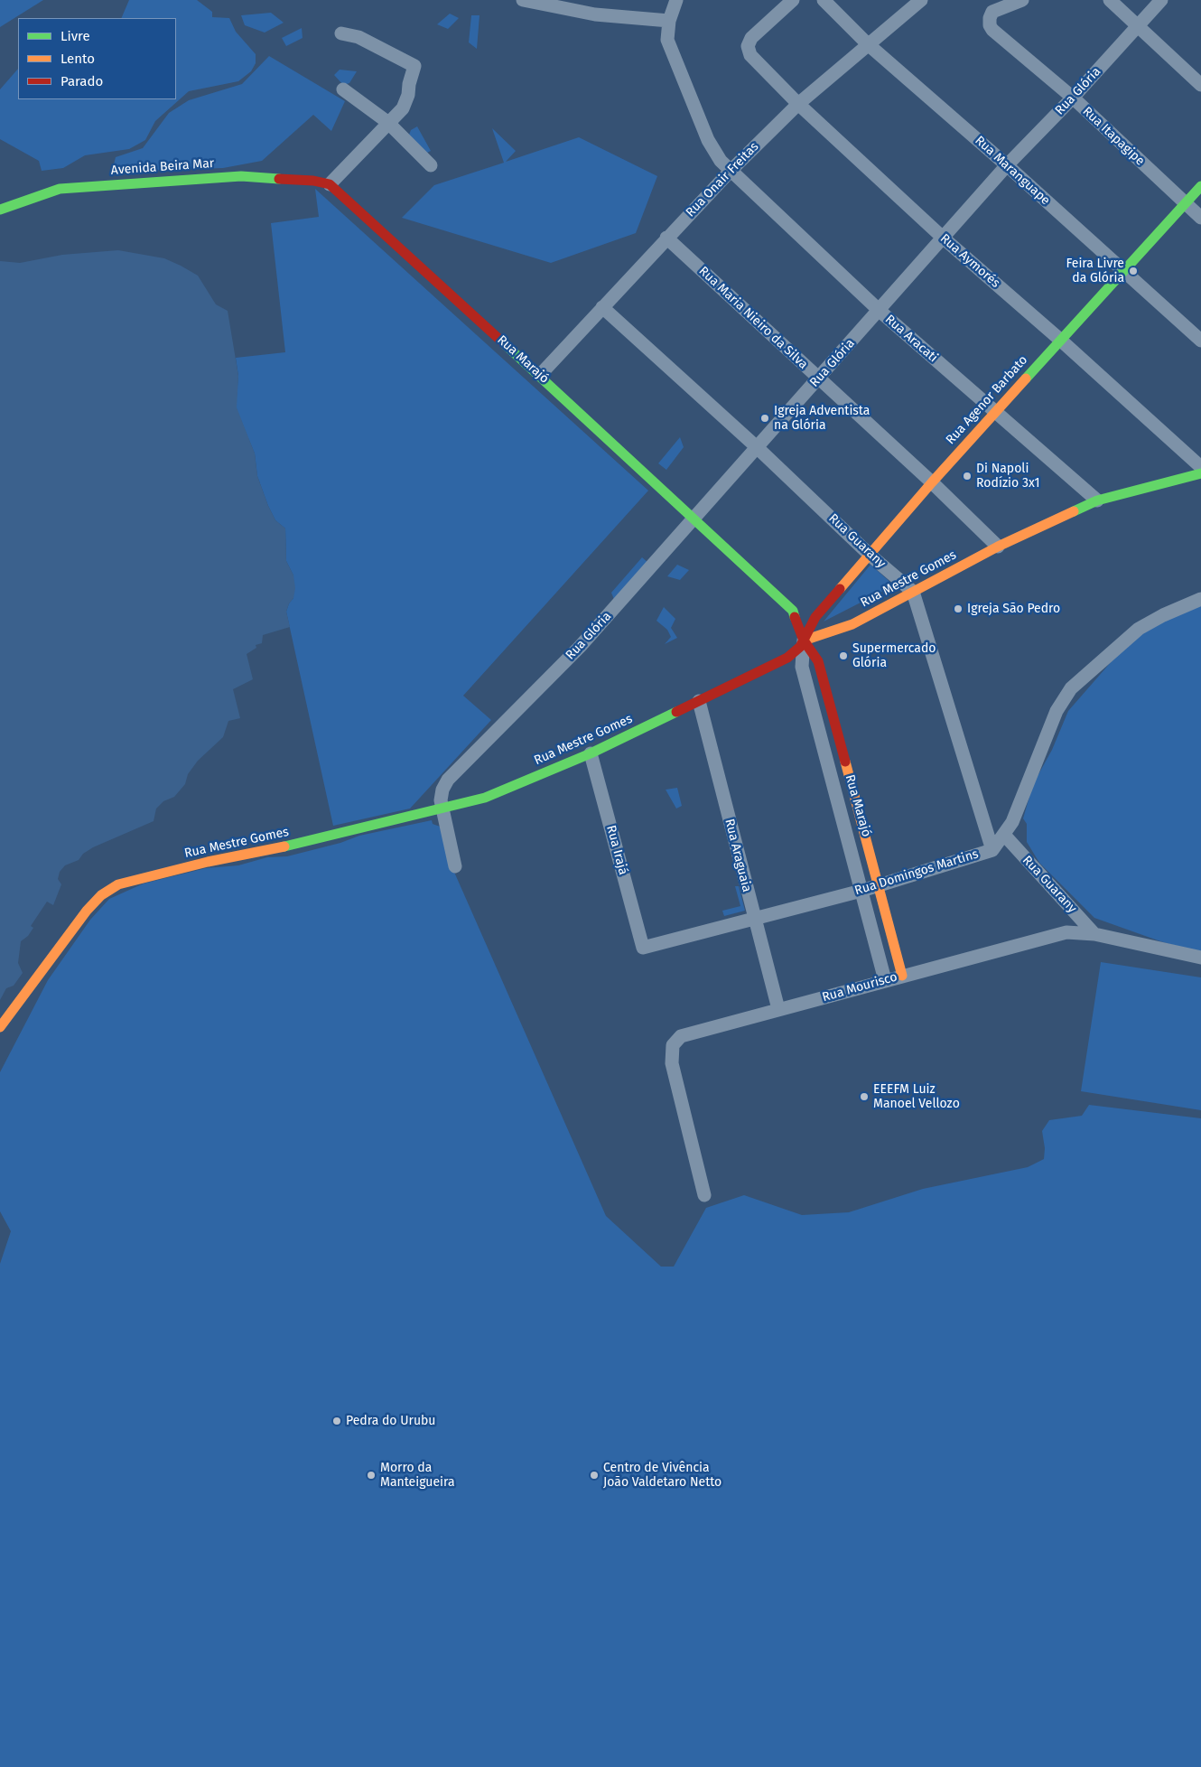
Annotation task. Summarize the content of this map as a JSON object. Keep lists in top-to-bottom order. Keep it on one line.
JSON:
{"streets":{"street":["Rua Glória","Rua Itapagipe","Avenida Beira Mar","Rua Maranguape","Rua Onair Freitas","Rua Aymorés","Rua Maria Nieiro da Silva","Rua Aracati","Rua Marajó","Rua Agenor Barbato","Rua Guarany","Rua Mestre Gomes","Rua Irajá","Rua Araguaia","Rua Domingos Martins","Rua Mourisco"]},"crossings":[["Rua Glória","Rua Itapagipe"],["Rua Glória","Rua Maranguape"],["Rua Glória","Rua Aymorés"],["Rua Glória","Rua Maria Nieiro da Silva"],["Rua Glória","Rua Aracati"],["Rua Glória","Rua Marajó"],["Rua Glória","Rua Guarany"],["Rua Glória","Rua Mestre Gomes"],["Rua Itapagipe","Rua Agenor Barbato"],["Avenida Beira Mar","Rua Marajó"],["Rua Maranguape","Rua Onair Freitas"],["Rua Maranguape","Rua Agenor Barbato"],["Rua Onair Freitas","Rua Aymorés"],["Rua Onair Freitas","Rua Maria Nieiro da Silva"],["Rua Onair Freitas","Rua Aracati"],["Rua Onair Freitas","Rua Marajó"],["Rua Onair Freitas","Rua Guarany"],["Rua Aymorés","Rua Agenor Barbato"],["Rua Maria Nieiro da Silva","Rua Agenor Barbato"],["Rua Maria Nieiro da Silva","Rua Mestre Gomes"],["Rua Aracati","Rua Agenor Barbato"],["Rua Aracati","Rua Mestre Gomes"],["Rua Marajó","Rua Agenor Barbato"],["Rua Marajó","Rua Mestre Gomes"],["Rua Marajó","Rua Domingos Martins"],["Rua Marajó","Rua Mourisco"],["Rua Agenor Barbato","Rua Guarany"],["Rua Agenor Barbato","Rua Mestre Gomes"],["Rua Guarany","Rua Mestre Gomes"],["Rua Guarany","Rua Domingos Martins"],["Rua Guarany","Rua Mourisco"],["Rua Mestre Gomes","Rua Irajá"],["Rua Mestre Gomes","Rua Araguaia"],["Rua Irajá","Rua Domingos Martins"],["Rua Araguaia","Rua Domingos Martins"],["Rua Araguaia","Rua Mourisco"]],"places":["Feira Livre da Glória","Igreja Adventista na Glória","Di Napoli Rodízio 3x1","Igreja São Pedro","Supermercado Glória","EEEFM Luiz Manoel Vellozo","Pedra do Urubu","Morro da Manteigueira","Centro de Vivência João Valdetaro Netto"],"legend":["Livre","Lento","Parado"]}
